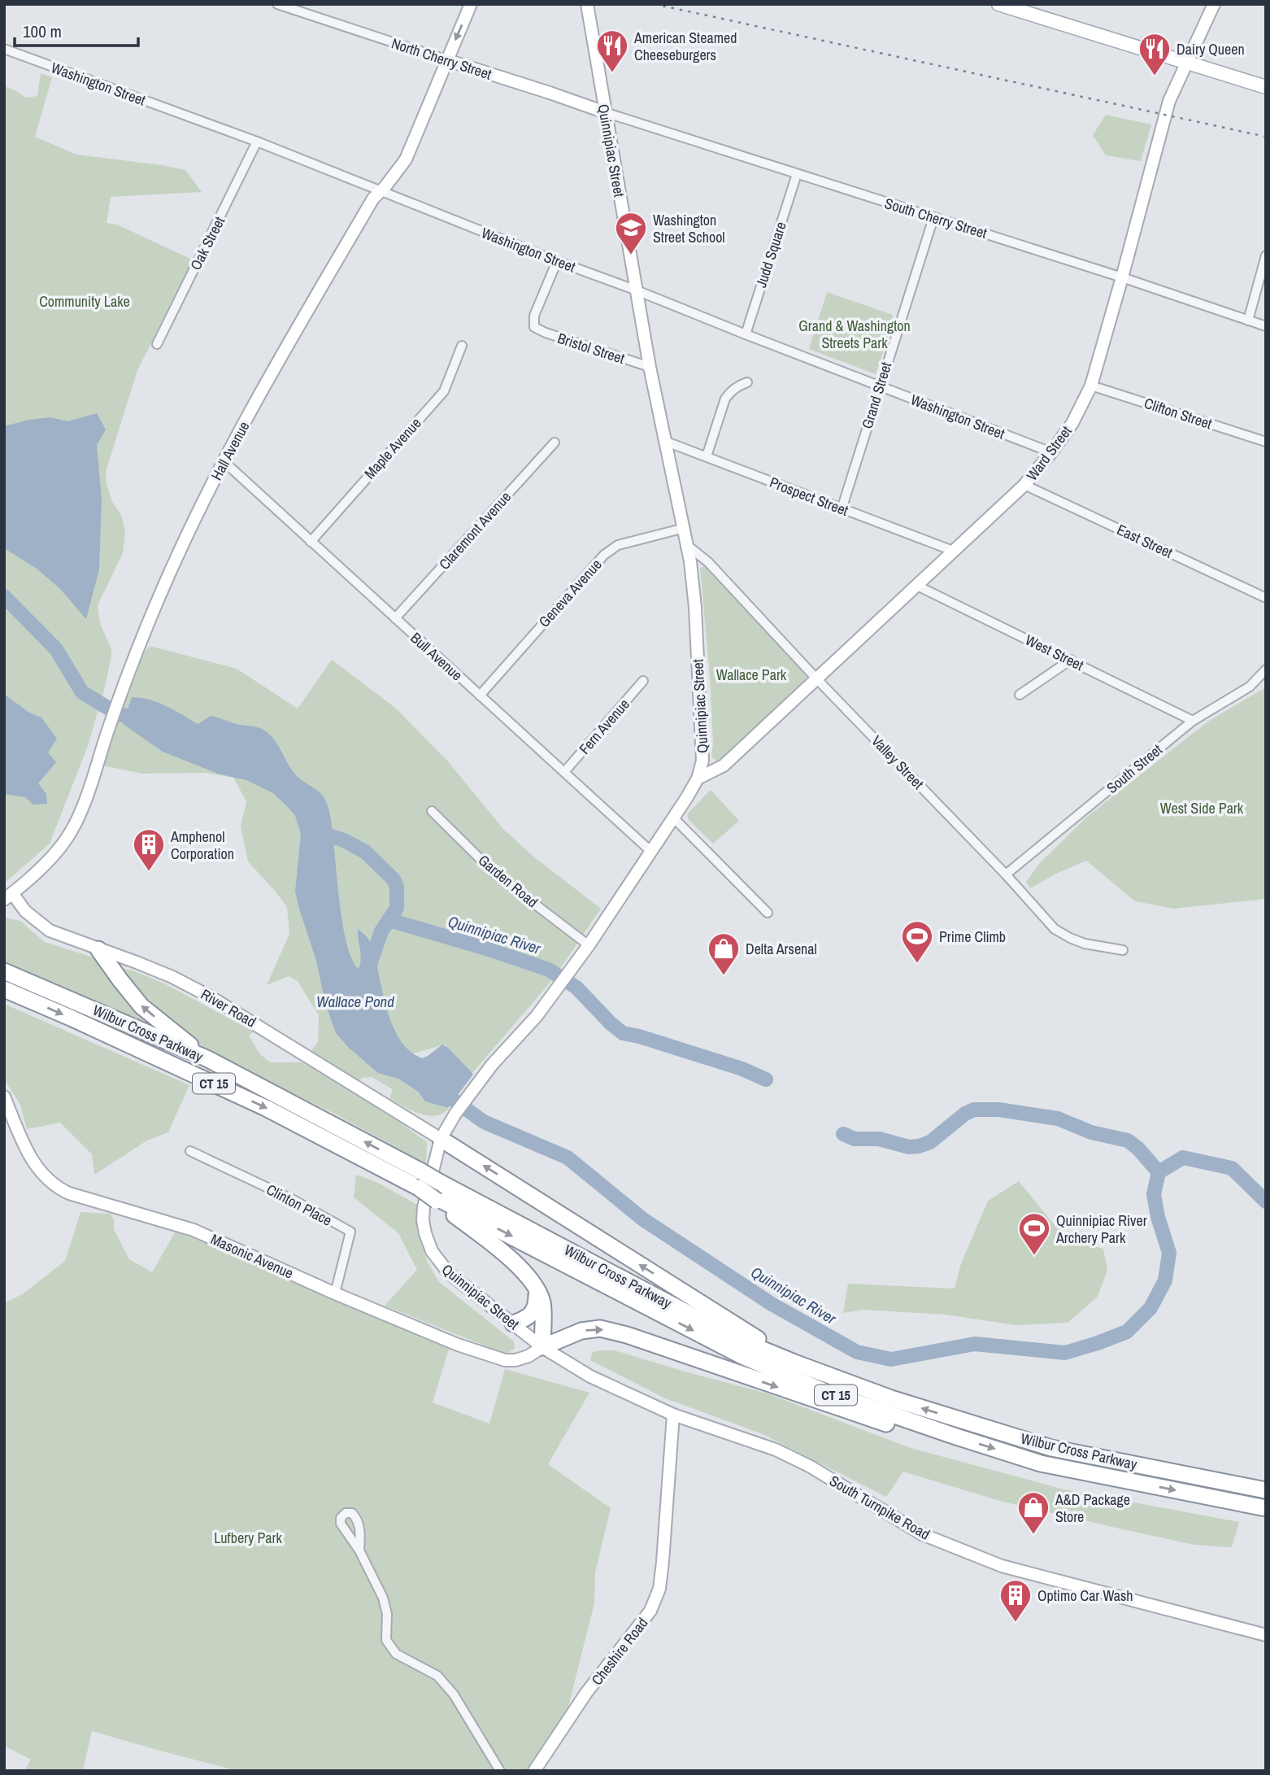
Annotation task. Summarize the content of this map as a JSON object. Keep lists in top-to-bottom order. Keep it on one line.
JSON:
{"streets":{"highway":["Wilbur Cross Parkway","CT 15"],"main road":["North Cherry Street","Quinnipiac Street","Hall Avenue","Ward Street","River Road","Masonic Avenue","South Turnpike Road","Cheshire Road"],"street":["Washington Street","South Cherry Street","Oak Street","Judd Square","Bristol Street","Grand Street","Clifton Street","Maple Avenue","Prospect Street","Claremont Avenue","East Street","Geneva Avenue","West Street","Bull Avenue","Fern Avenue","Valley Street","South Street","Garden Road","Clinton Place"]},"crossings":[["North Cherry Street","Quinnipiac Street"],["North Cherry Street","South Cherry Street"],["North Cherry Street","Hall Avenue"],["Washington Street","Quinnipiac Street"],["Washington Street","Oak Street"],["Washington Street","Judd Square"],["Washington Street","Bristol Street"],["Washington Street","Grand Street"],["Washington Street","Hall Avenue"],["Washington Street","Ward Street"],["Quinnipiac Street","South Cherry Street"],["Quinnipiac Street","Bristol Street"],["Quinnipiac Street","Ward Street"],["Quinnipiac Street","Prospect Street"],["Quinnipiac Street","Geneva Avenue"],["Quinnipiac Street","Bull Avenue"],["Quinnipiac Street","Valley Street"],["Quinnipiac Street","Garden Road"],["Quinnipiac Street","River Road"],["Quinnipiac Street","Masonic Avenue"],["Quinnipiac Street","South Turnpike Road"],["South Cherry Street","Judd Square"],["South Cherry Street","Grand Street"],["South Cherry Street","Ward Street"],["Grand Street","Prospect Street"],["Clifton Street","Ward Street"],["Maple Avenue","Bull Avenue"],["Hall Avenue","Bull Avenue"],["Hall Avenue","River Road"],["Ward Street","Prospect Street"],["Ward Street","East Street"],["Ward Street","West Street"],["Ward Street","Valley Street"],["Claremont Avenue","Bull Avenue"],["Geneva Avenue","Bull Avenue"],["West Street","South Street"],["Bull Avenue","Fern Avenue"],["Valley Street","South Street"],["Clinton Place","Masonic Avenue"],["Masonic Avenue","South Turnpike Road"],["South Turnpike Road","Cheshire Road"]],"water":["Quinnipiac River","Wallace Pond"],"parks":["Community Lake","Grand & Washington Streets Park","Wallace Park","West Side Park","Lufbery Park"],"places":{"restaurant":["American Steamed Cheeseburgers","Dairy Queen"],"school or university":["Washington Street School"],"building":["Amphenol Corporation","Optimo Car Wash"],"sports":["Prime Climb","Quinnipiac River Archery Park"],"shop":["Delta Arsenal","A&D Package Store"]},"scale_bar":"100 m"}
